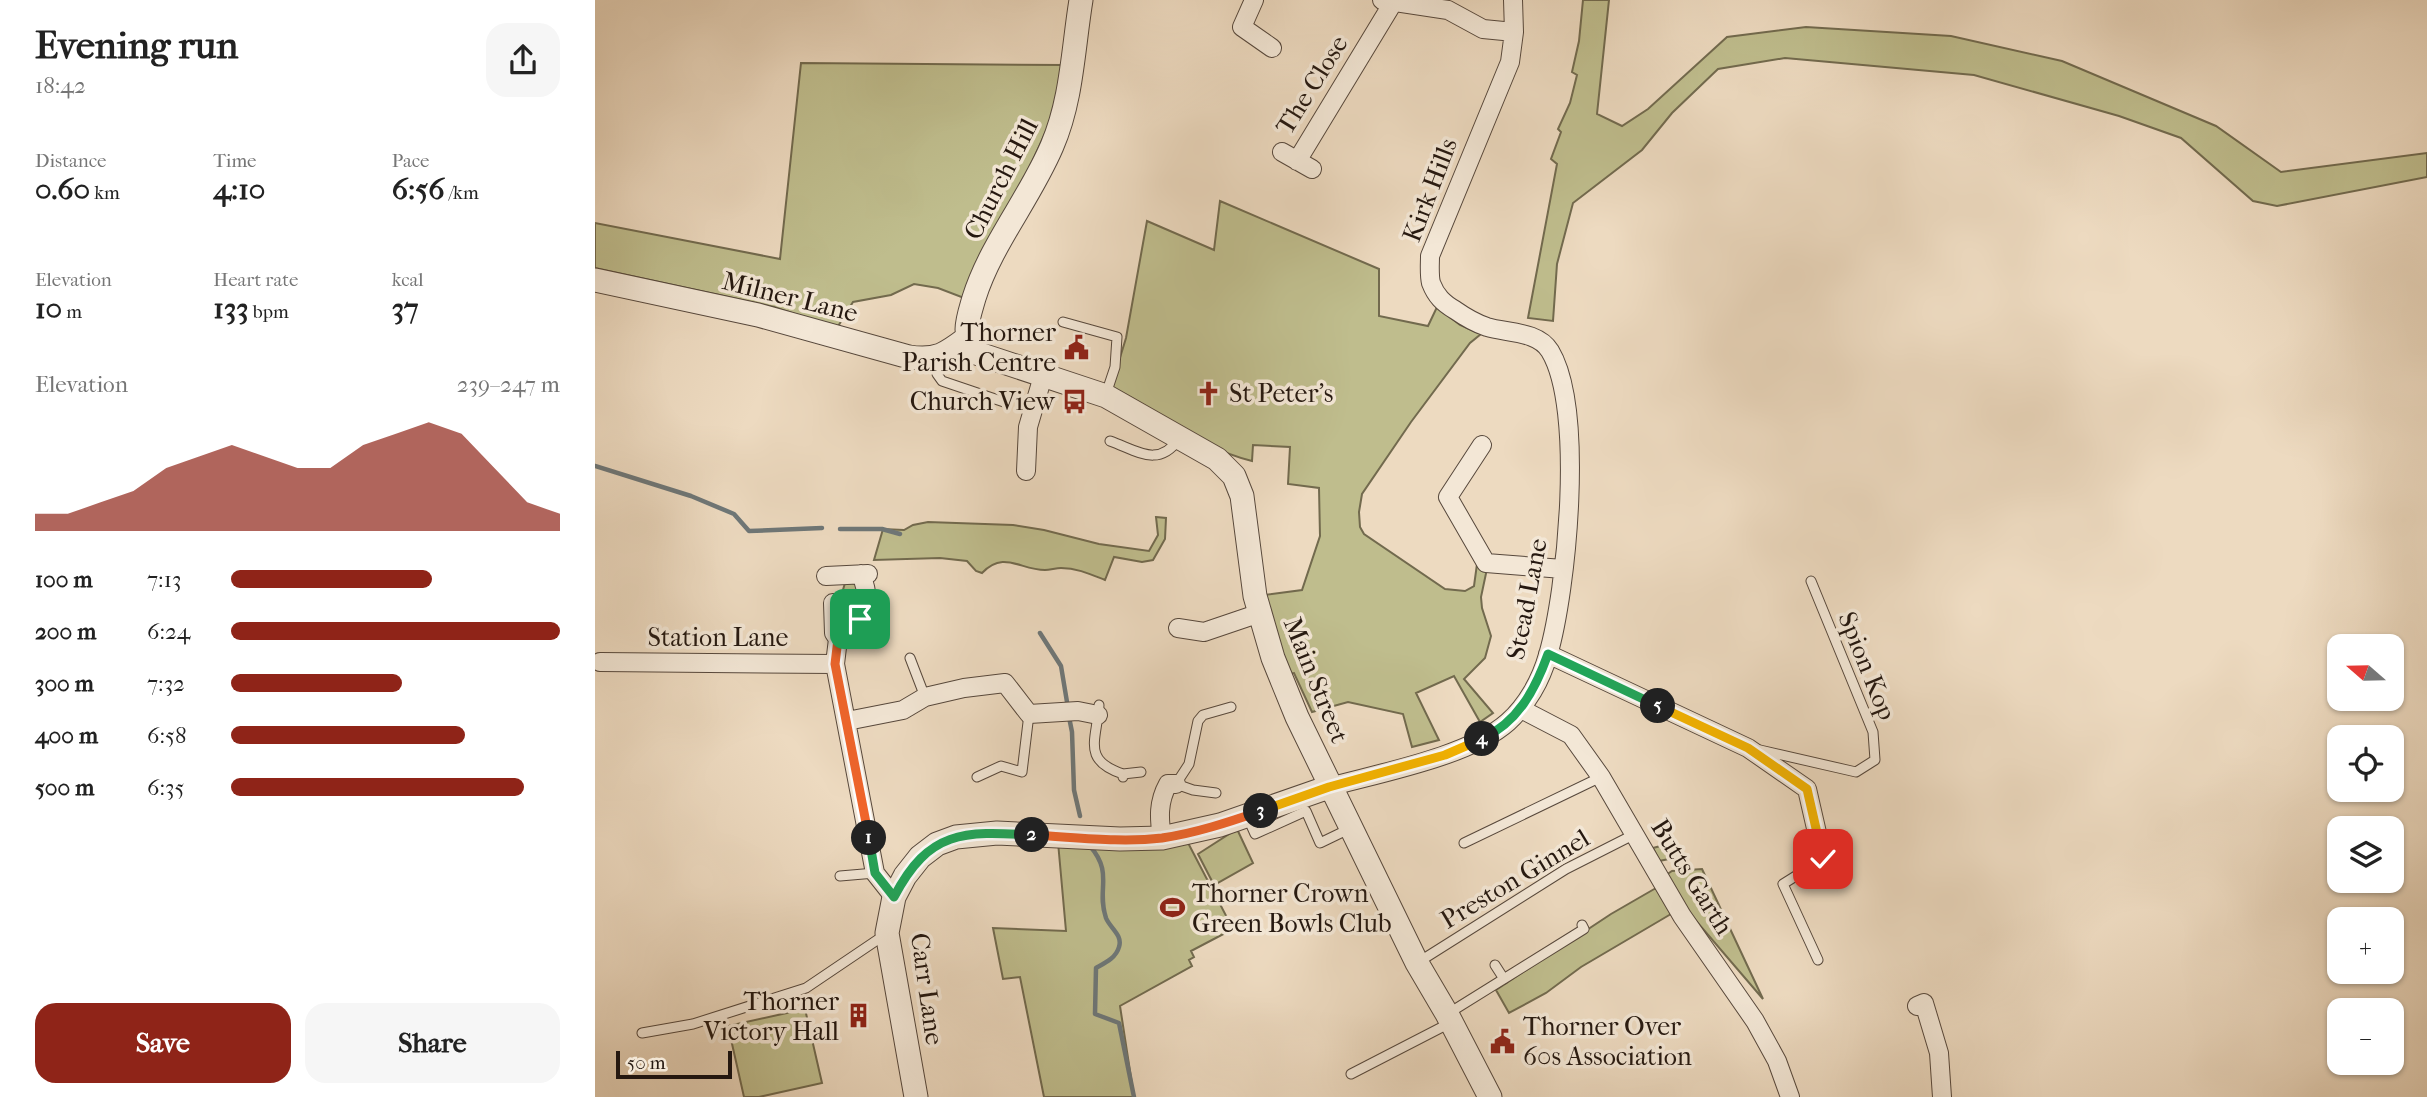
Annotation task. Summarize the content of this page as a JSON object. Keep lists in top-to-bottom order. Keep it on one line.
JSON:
{"streets":{"street":["The Close","Church Hill","Kirk Hills","Milner Lane","Stead Lane","Station Lane","Main Street","Butts Garth","Carr Lane"],"lane":["Spion Kop","Preston Ginnel"]},"crossings":[["Kirk Hills","Stead Lane"],["Stead Lane","Main Street"],["Stead Lane","Butts Garth"],["Stead Lane","Carr Lane"],["Main Street","Preston Ginnel"],["Main Street","Carr Lane"],["Butts Garth","Preston Ginnel"]],"places":{"public building":["Thorner Parish Centre","Thorner Over 60s Association"],"church":["St Peter's"],"bus stop":["Church View"],"sports":["Thorner Crown Green Bowls Club"],"building":["Thorner Victory Hall"]},"scale_bar":"50 m","north":"left","page":{"heading":["Evening run","18:42"],"stats":[["Distance","0.60 km"],["Time","4:10"],["Pace","6:56 /km"],["Elevation","10 m"],["Heart rate","133 bpm"],["kcal","37"]],"chart":["Elevation","239–247 m"],"list":[{"name":"100 m","note":"7:13"},{"name":"200 m","note":"6:24"},{"name":"300 m","note":"7:32"},{"name":"400 m","note":"6:58"},{"name":"500 m","note":"6:35"}],"map_buttons":["+","−"],"pins":["5","4","3","2","1"],"buttons":["Save","Share"],"scale":"50 m"}}
